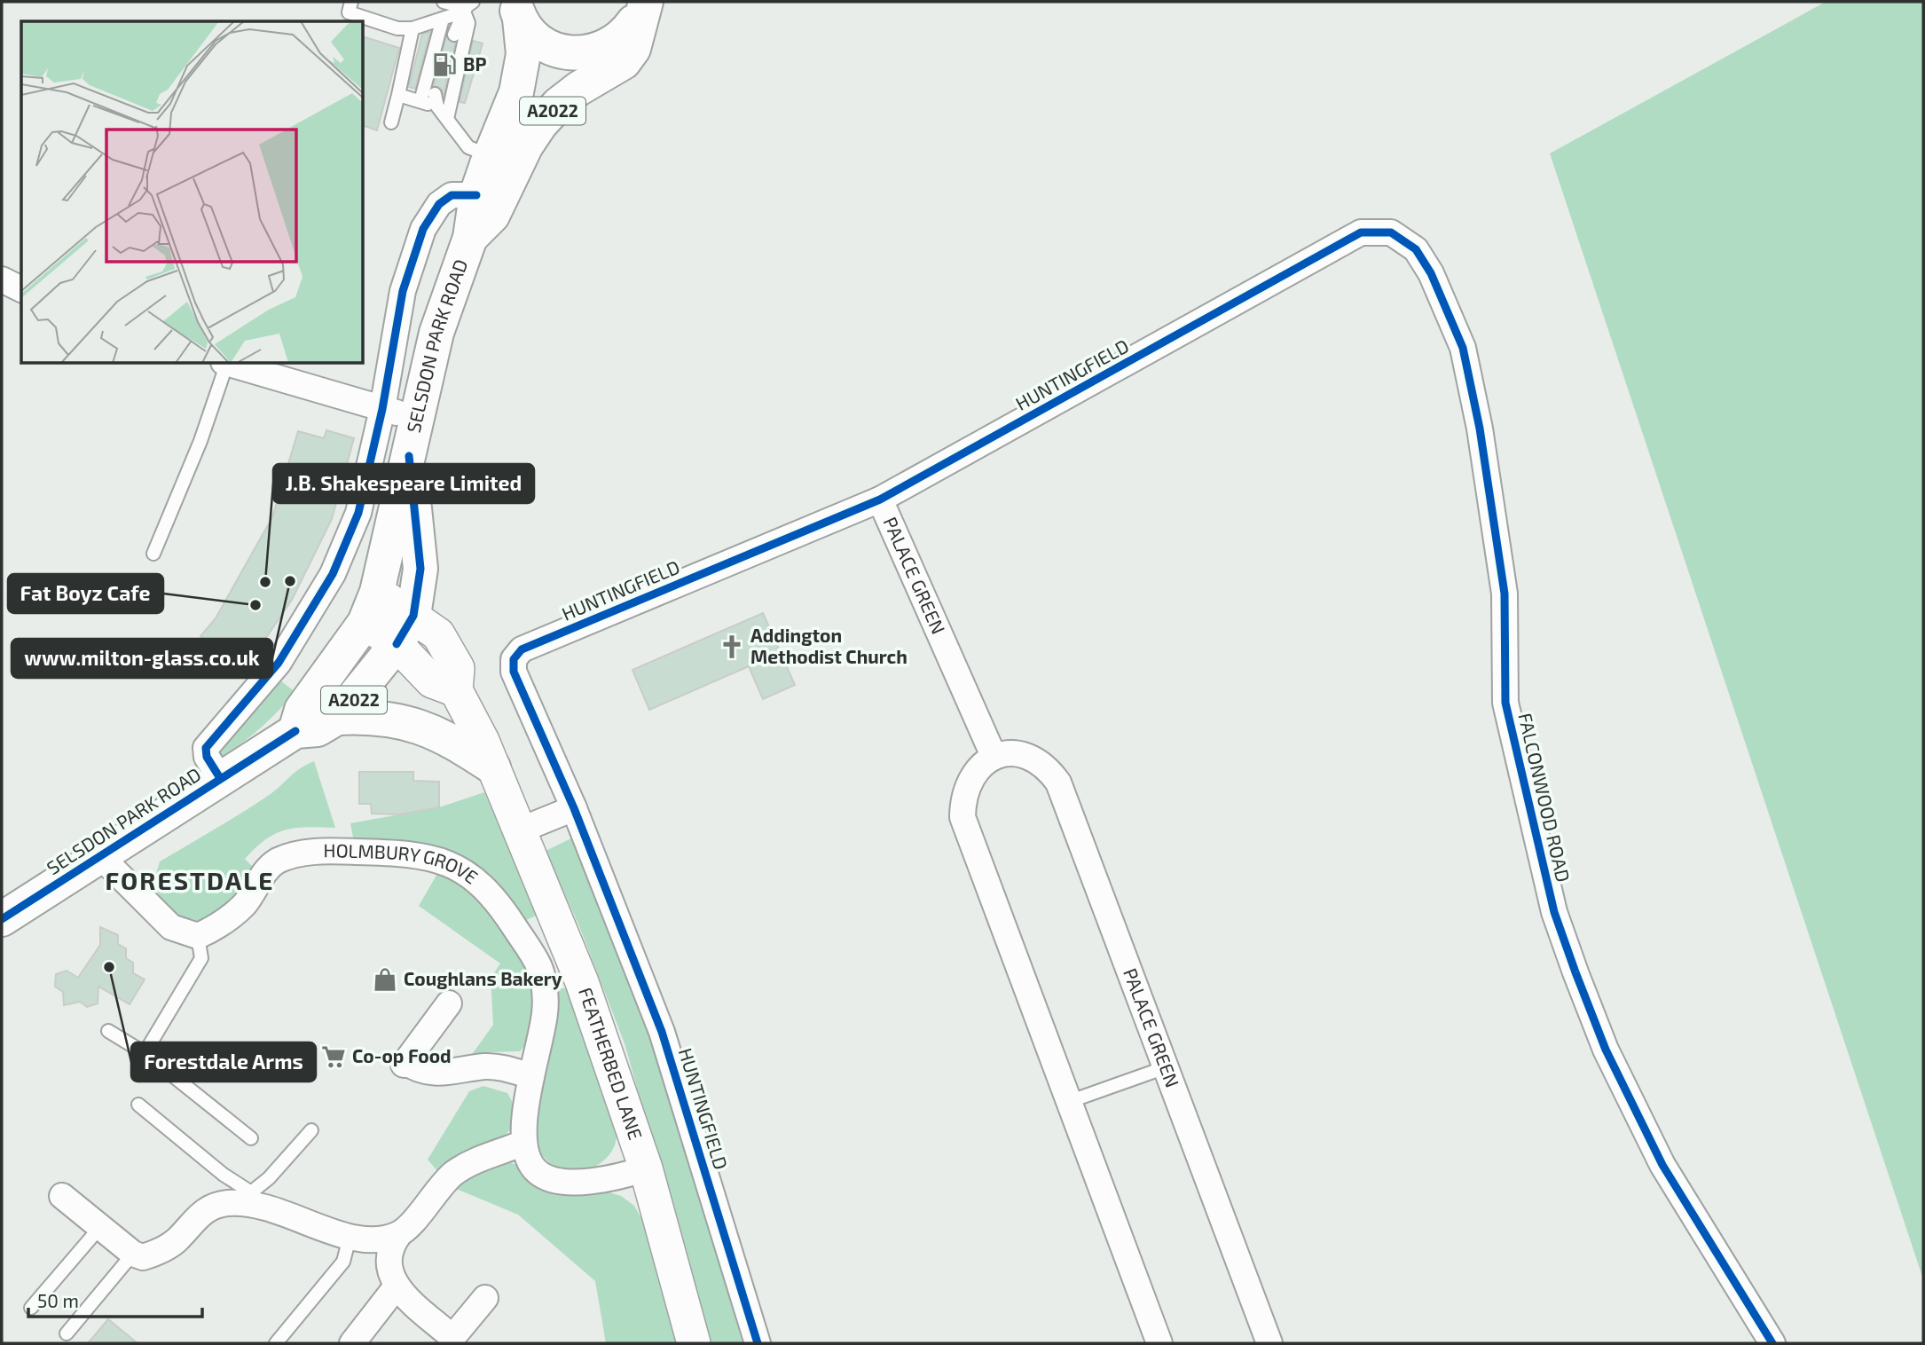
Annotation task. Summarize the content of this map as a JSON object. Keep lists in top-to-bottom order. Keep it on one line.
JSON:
{"streets":{"main road":["A2022","SELSDON PARK ROAD"],"street":["HUNTINGFIELD","PALACE GREEN","FALCONWOOD ROAD","HOLMBURY GROVE","FEATHERBED LANE"]},"crossings":[["SELSDON PARK ROAD","FEATHERBED LANE"],["HUNTINGFIELD","PALACE GREEN"],["HUNTINGFIELD","FALCONWOOD ROAD"]],"districts":["FORESTDALE"],"places":{"fuel station":["BP"],"other":["www.milton-glass.co.uk","J.B. Shakespeare Limited","Fat Boyz Cafe","Forestdale Arms"],"church":["Addington Methodist Church"],"shop":["Coughlans Bakery"],"supermarket":["Co-op Food"]},"scale_bar":"50 m"}
